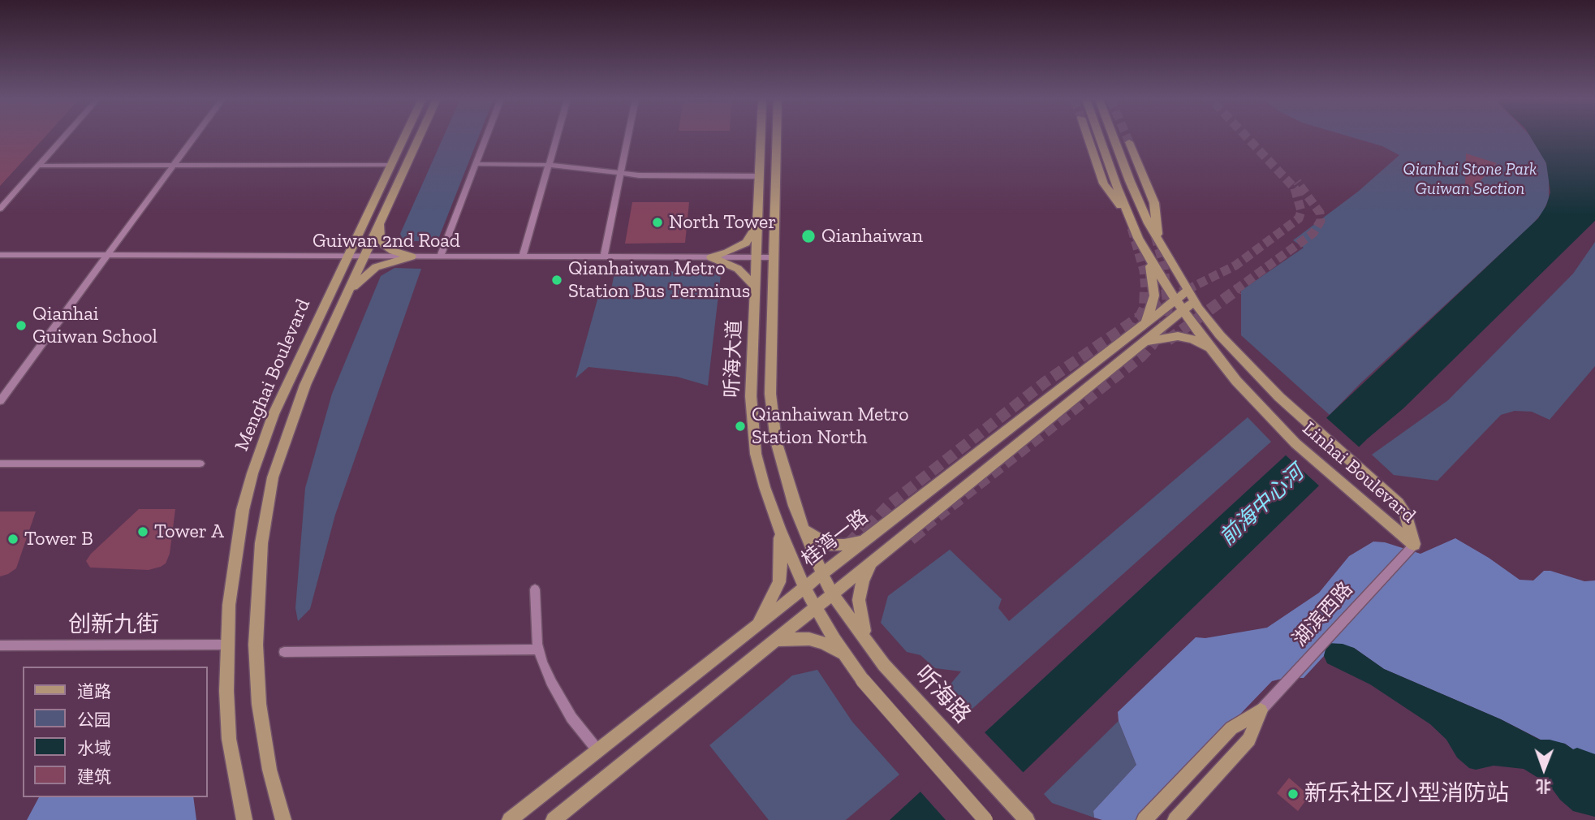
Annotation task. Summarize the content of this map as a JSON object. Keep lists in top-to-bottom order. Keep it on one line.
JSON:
{"streets":{"main road":["听海大道","Menghai Boulevard","Linhai Boulevard","桂湾一路","听海路"],"street":["Guiwan 2nd Road","湖滨西路","创新九街"]},"crossings":[["Guiwan 2nd Road","听海大道"],["Guiwan 2nd Road","Menghai Boulevard"],["听海大道","桂湾一路"],["听海大道","听海路"],["Menghai Boulevard","创新九街"],["Linhai Boulevard","桂湾一路"],["Linhai Boulevard","湖滨西路"],["桂湾一路","听海路"]],"water":["前海中心河"],"parks":["Qianhai Stone Park Guiwan Section"],"places":["North Tower","Qianhaiwan","Qianhaiwan Metro Station Bus Terminus","Qianhai Guiwan School","Qianhaiwan Metro Station North","Tower A","Tower B","新乐社区小型消防站"],"legend":["道路","公园","水域","建筑"],"north":"bottom"}
